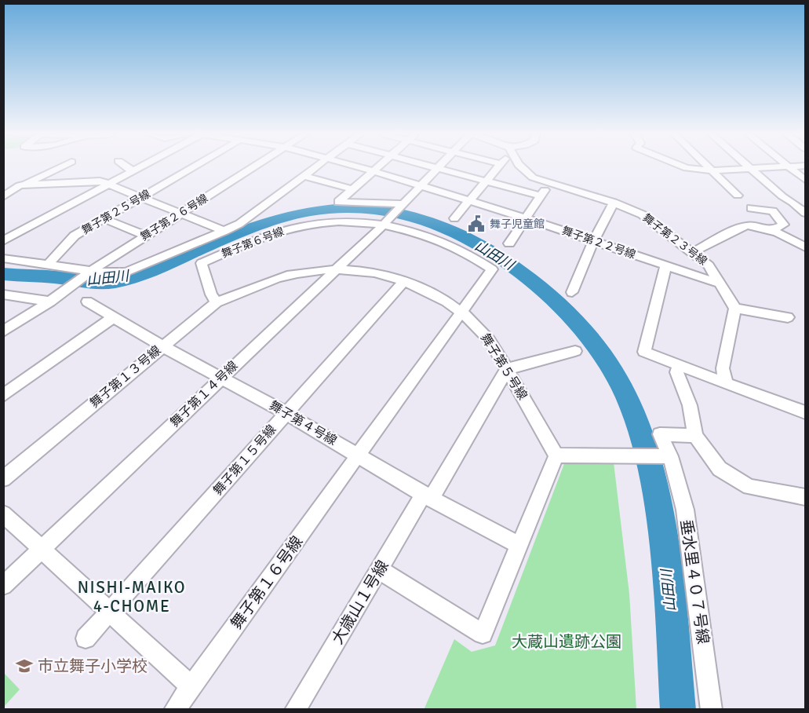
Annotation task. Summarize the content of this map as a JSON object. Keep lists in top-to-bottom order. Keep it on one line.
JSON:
{"streets":{"street":["舞子第２５号線","舞子第２６号線","舞子第２３号線","舞子第６号線","舞子第２２号線","舞子第５号線","舞子第１３号線","舞子第１４号線","舞子第４号線","舞子第１５号線","垂水里４０７号線","舞子第１６号線","大歳山１号線"]},"crossings":[["舞子第２３号線","舞子第２２号線"],["舞子第６号線","舞子第５号線"],["舞子第６号線","舞子第１３号線"],["舞子第６号線","舞子第１４号線"],["舞子第６号線","舞子第１６号線"],["舞子第２２号線","舞子第１４号線"],["舞子第５号線","舞子第１３号線"],["舞子第５号線","舞子第１４号線"],["舞子第５号線","舞子第１５号線"],["舞子第５号線","舞子第１６号線"],["舞子第５号線","大歳山１号線"],["舞子第１３号線","舞子第４号線"],["舞子第１４号線","舞子第４号線"],["舞子第４号線","舞子第１５号線"],["舞子第４号線","舞子第１６号線"],["舞子第４号線","大歳山１号線"]],"districts":["NISHI-MAIKO 4-CHOME"],"water":["山田川"],"parks":["大蔵山遺跡公園"],"places":{"public building":["舞子児童館"],"school or university":["市立舞子小学校"]}}
